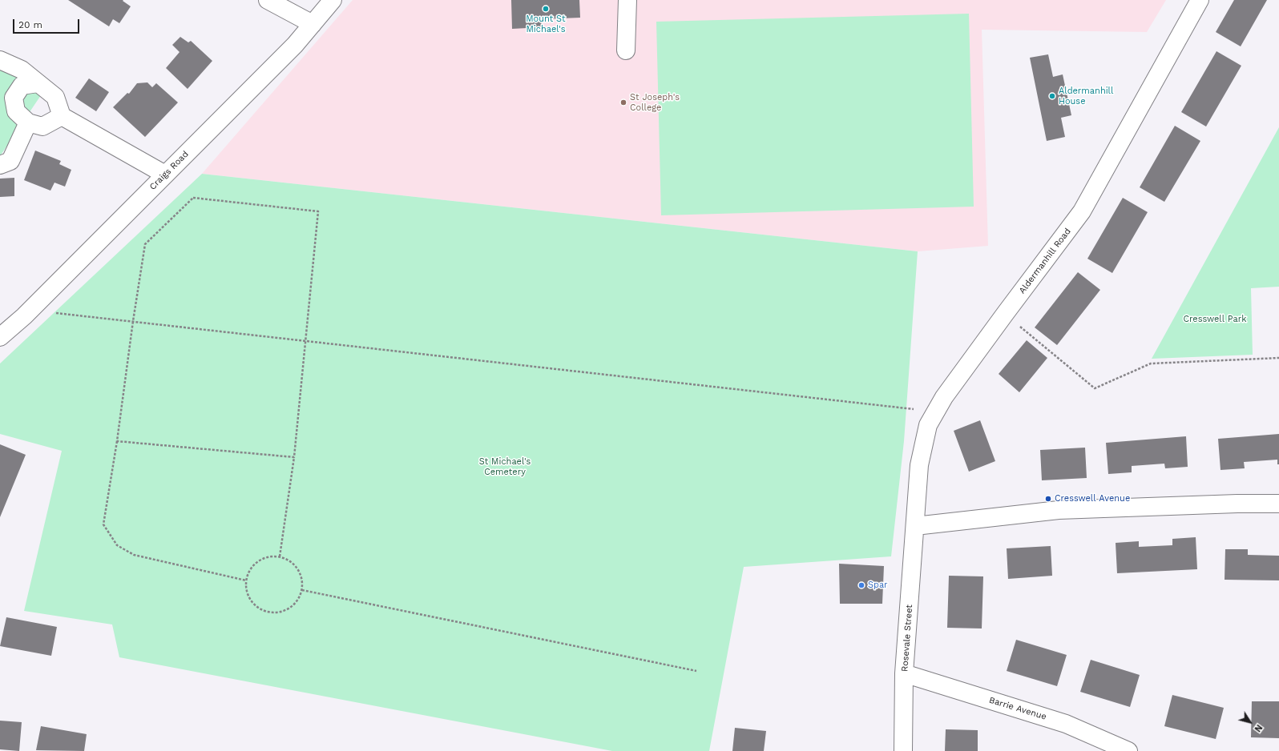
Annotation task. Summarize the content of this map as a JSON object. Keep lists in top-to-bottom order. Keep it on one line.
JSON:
{"streets":{"street":["Craigs Road","Aldermanhill Road","Rosevale Street","Barrie Avenue"]},"crossings":[["Aldermanhill Road","Rosevale Street"],["Rosevale Street","Barrie Avenue"]],"parks":["Cresswell Park","St Michael's Cemetery"],"places":["Mount St Michael's","Aldermanhill House","St Joseph's College","Cresswell Avenue","Spar"],"scale_bar":"20 m","north":"bottom right"}
